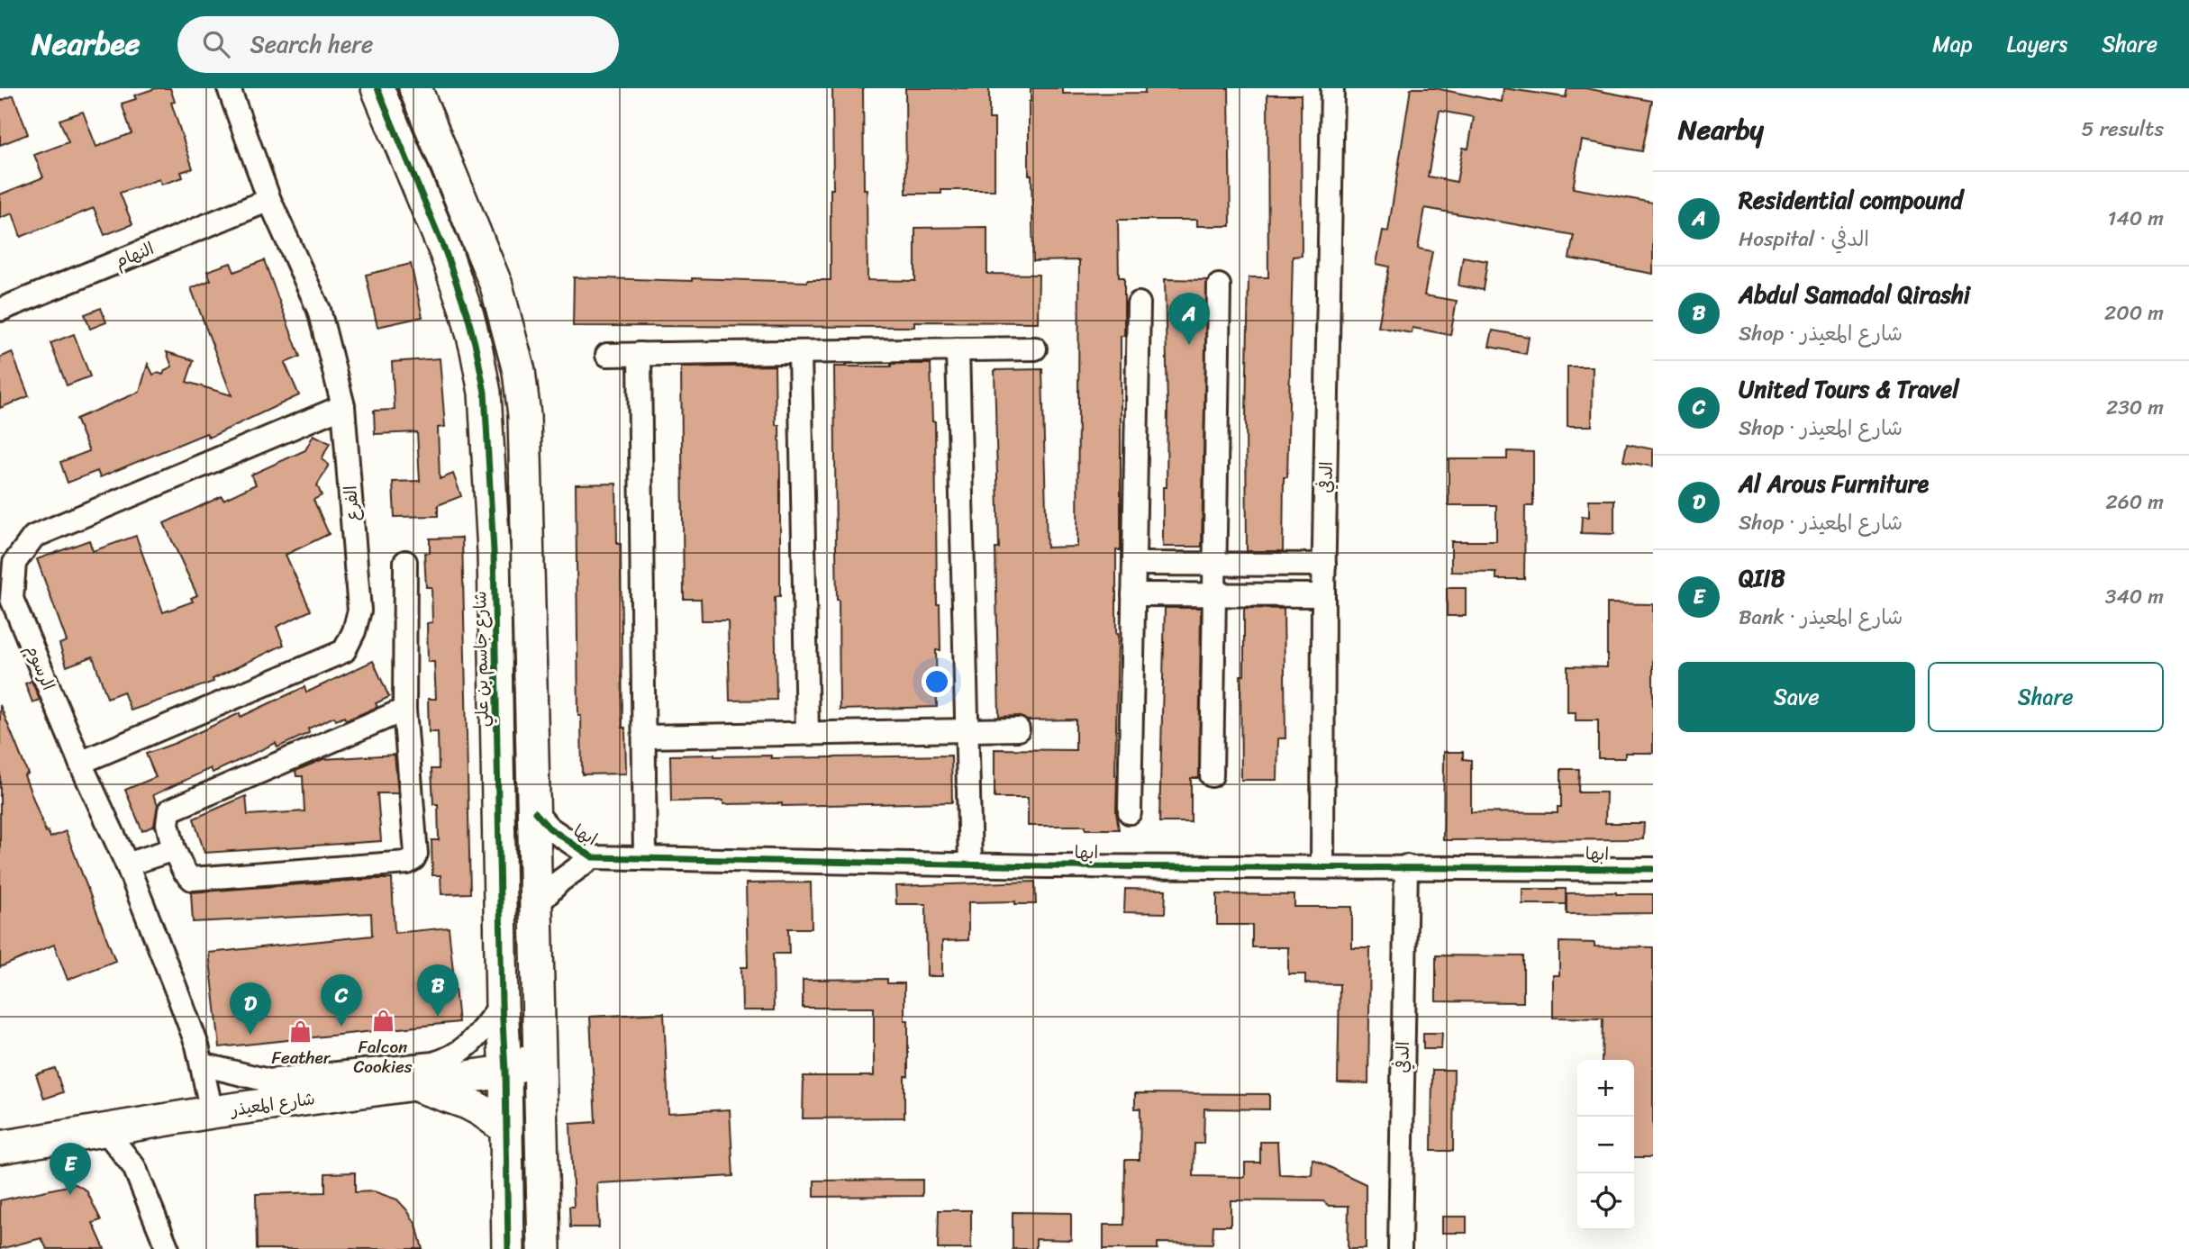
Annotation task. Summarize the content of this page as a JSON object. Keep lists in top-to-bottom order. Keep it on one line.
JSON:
{"streets":{"street":["النهام","الدفي","الفرع","شارع جاسم بن علي","الرسوم","ابها","شارع المعيذر"]},"crossings":[["النهام","الفرع"],["الدفي","ابها"],["الفرع","الرسوم"],["شارع جاسم بن علي","شارع المعيذر"],["الرسوم","شارع المعيذر"]],"places":{"shop":["Falcon Cookies","Feather"]},"page":{"header":"Nearbee","search":"Search here","nav":["Map","Layers","Share"],"heading":["Nearby","5 results"],"list":[{"mark":"A","name":"Residential compound","note":"Hospital · الدفي","value":"140 m"},{"mark":"B","name":"Abdul Samadal Qirashi","note":"Shop · شارع المعيذر","value":"200 m"},{"mark":"C","name":"United Tours & Travel","note":"Shop · شارع المعيذر","value":"230 m"},{"mark":"D","name":"Al Arous Furniture","note":"Shop · شارع المعيذر","value":"260 m"},{"mark":"E","name":"QIIB","note":"Bank · شارع المعيذر","value":"340 m"}],"pins":["A","B","C","D","E"],"buttons":["Save","Share"],"map_buttons":["+","−"]}}
